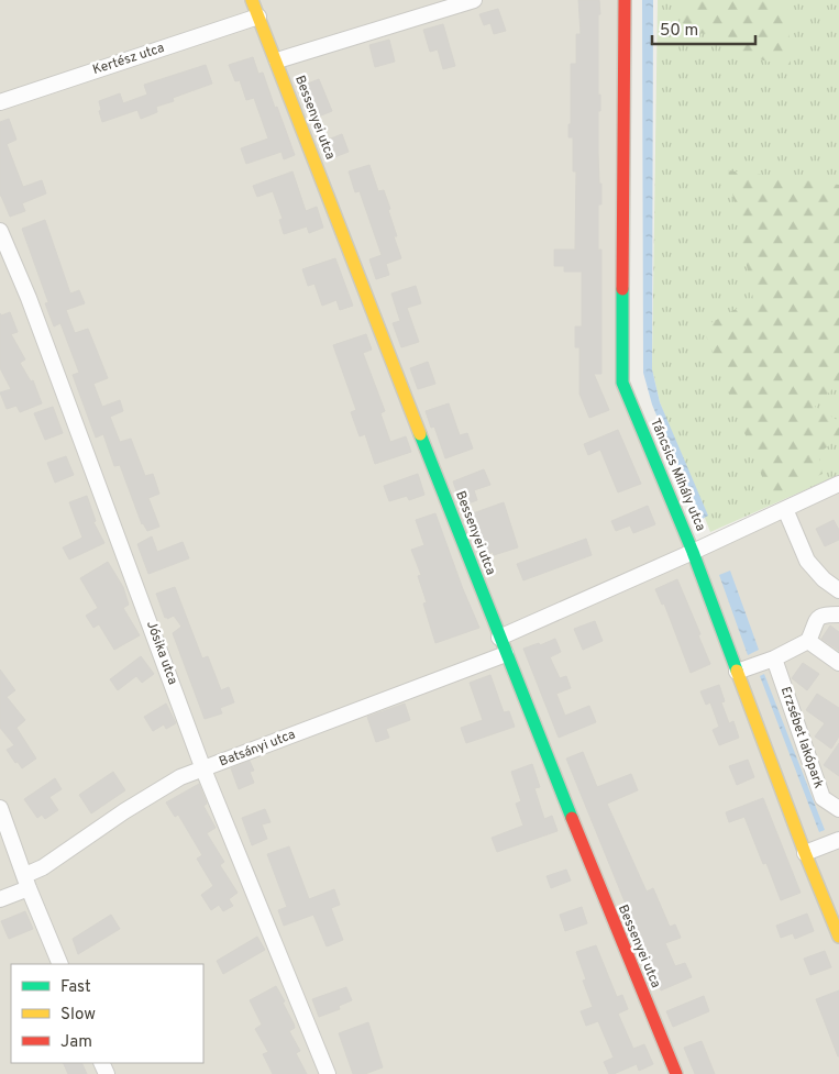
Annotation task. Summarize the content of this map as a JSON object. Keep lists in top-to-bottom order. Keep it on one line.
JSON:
{"streets":{"street":["Kertész utca","Bessenyei utca","Táncsics Mihály utca","Jósika utca","Erzsébet lakópark","Batsányi utca"]},"crossings":[["Kertész utca","Bessenyei utca"],["Bessenyei utca","Batsányi utca"],["Jósika utca","Batsányi utca"]],"legend":["Fast","Slow","Jam"],"scale_bar":"50 m"}
